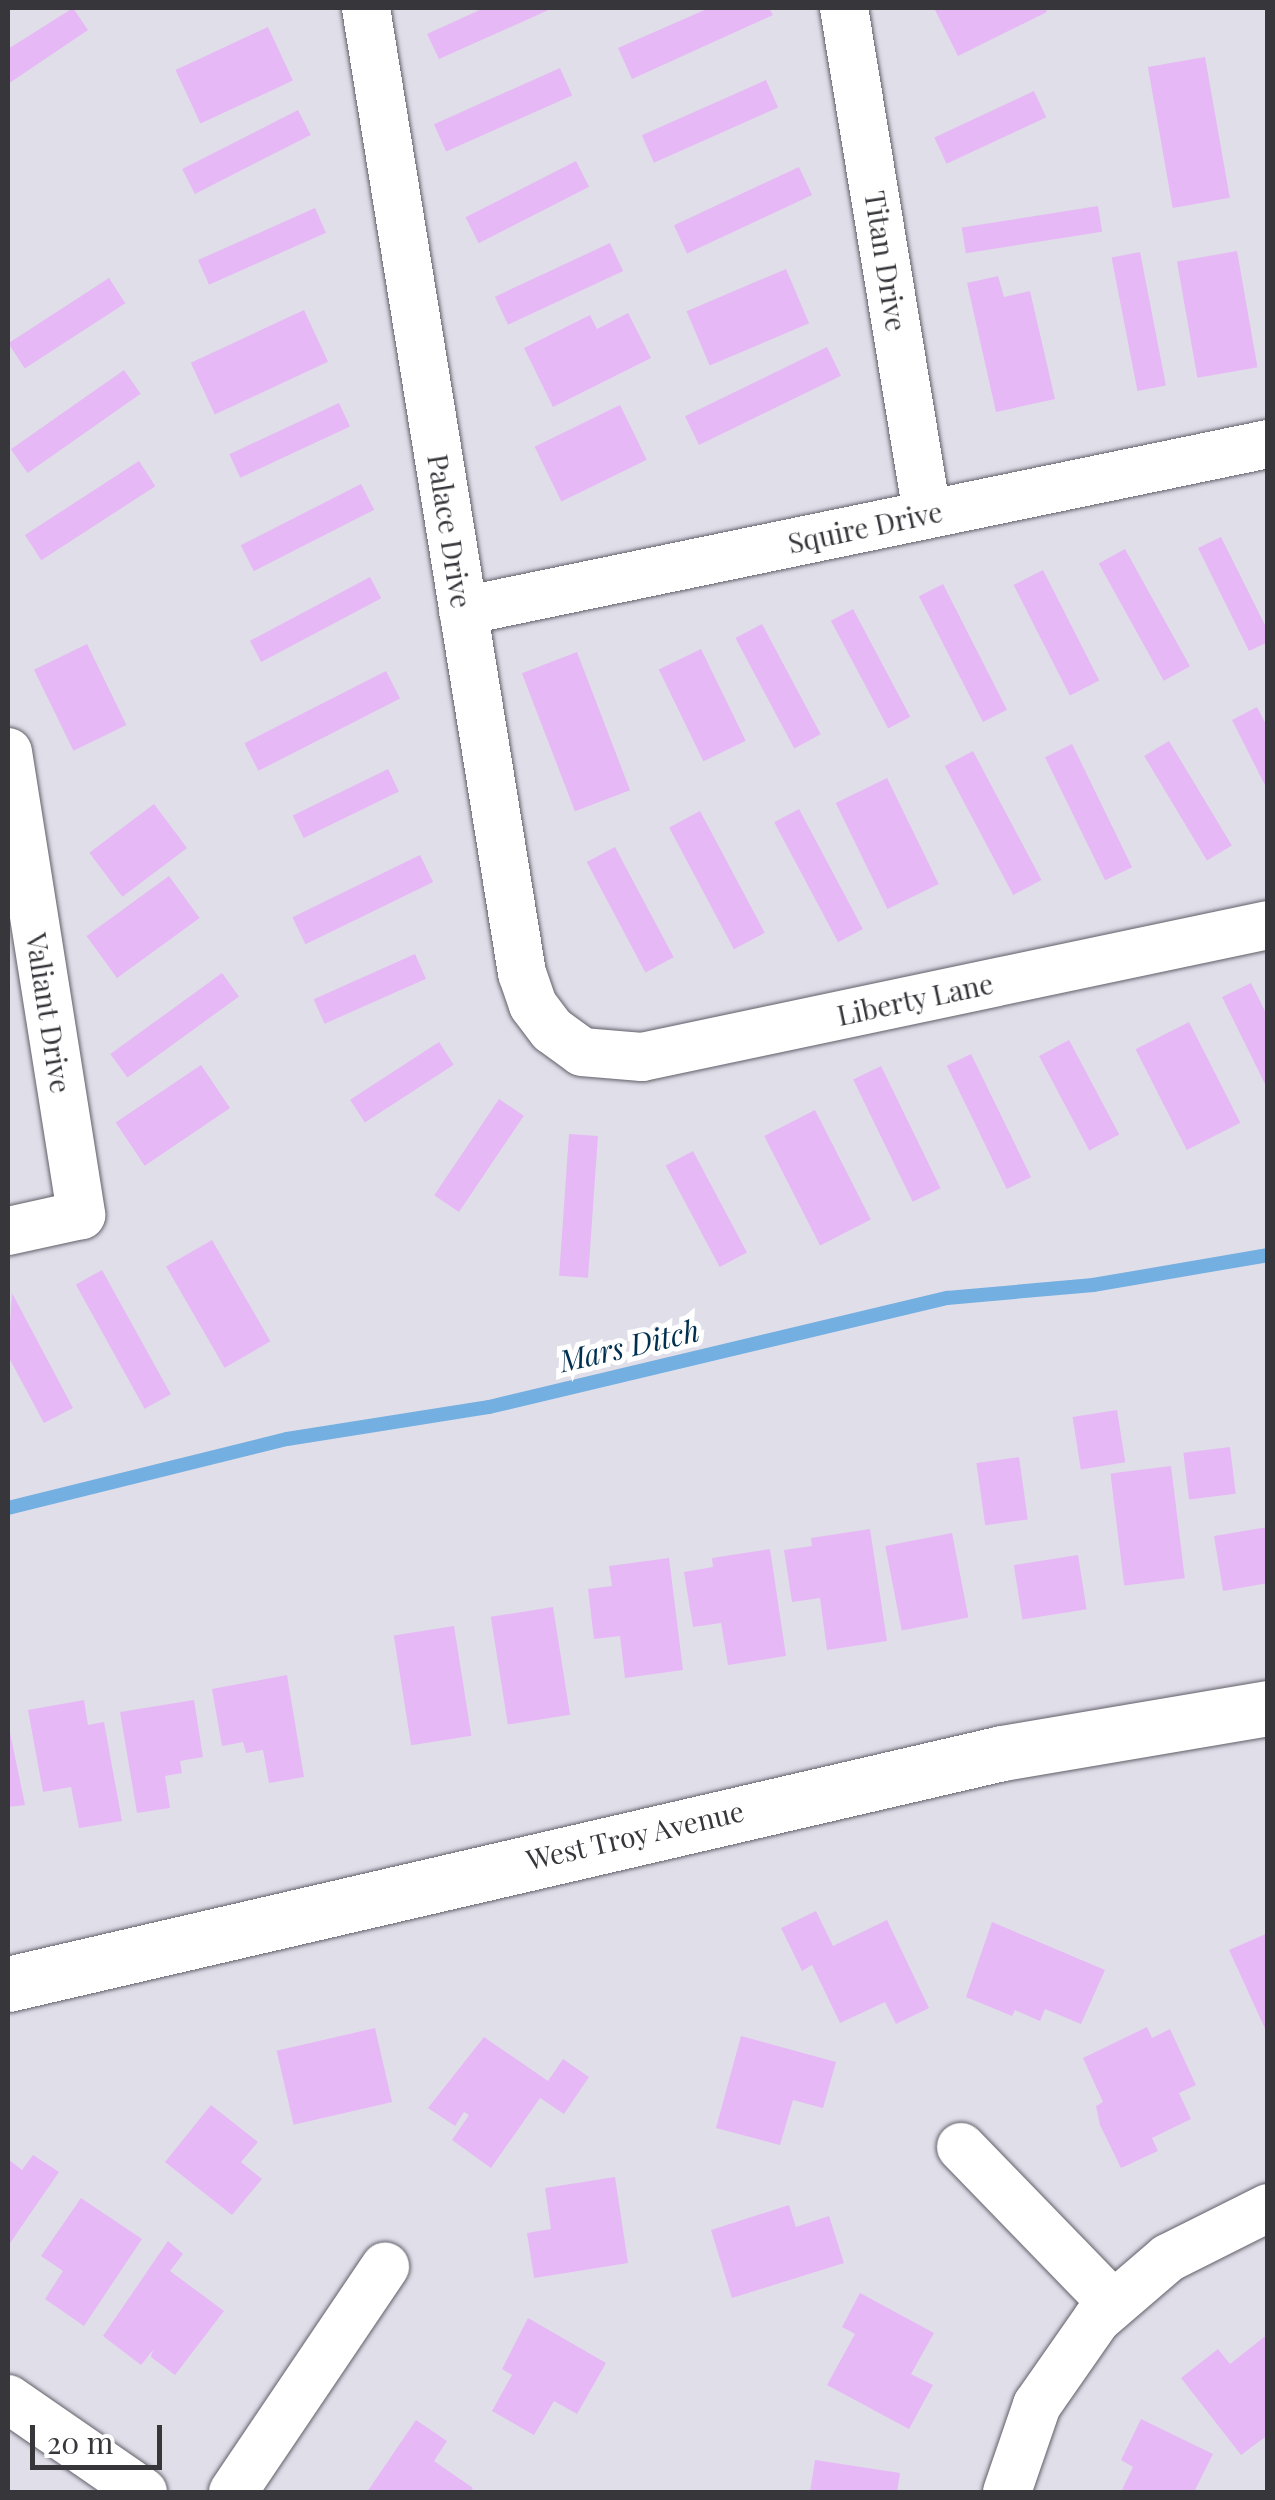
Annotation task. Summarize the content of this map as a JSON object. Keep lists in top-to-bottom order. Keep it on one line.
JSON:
{"streets":{"street":["Titan Drive","Squire Drive","Palace Drive","Liberty Lane","Valiant Drive","West Troy Avenue"]},"crossings":[["Titan Drive","Squire Drive"],["Squire Drive","Palace Drive"],["Palace Drive","Liberty Lane"]],"water":["Mars Ditch"],"scale_bar":"20 m"}
